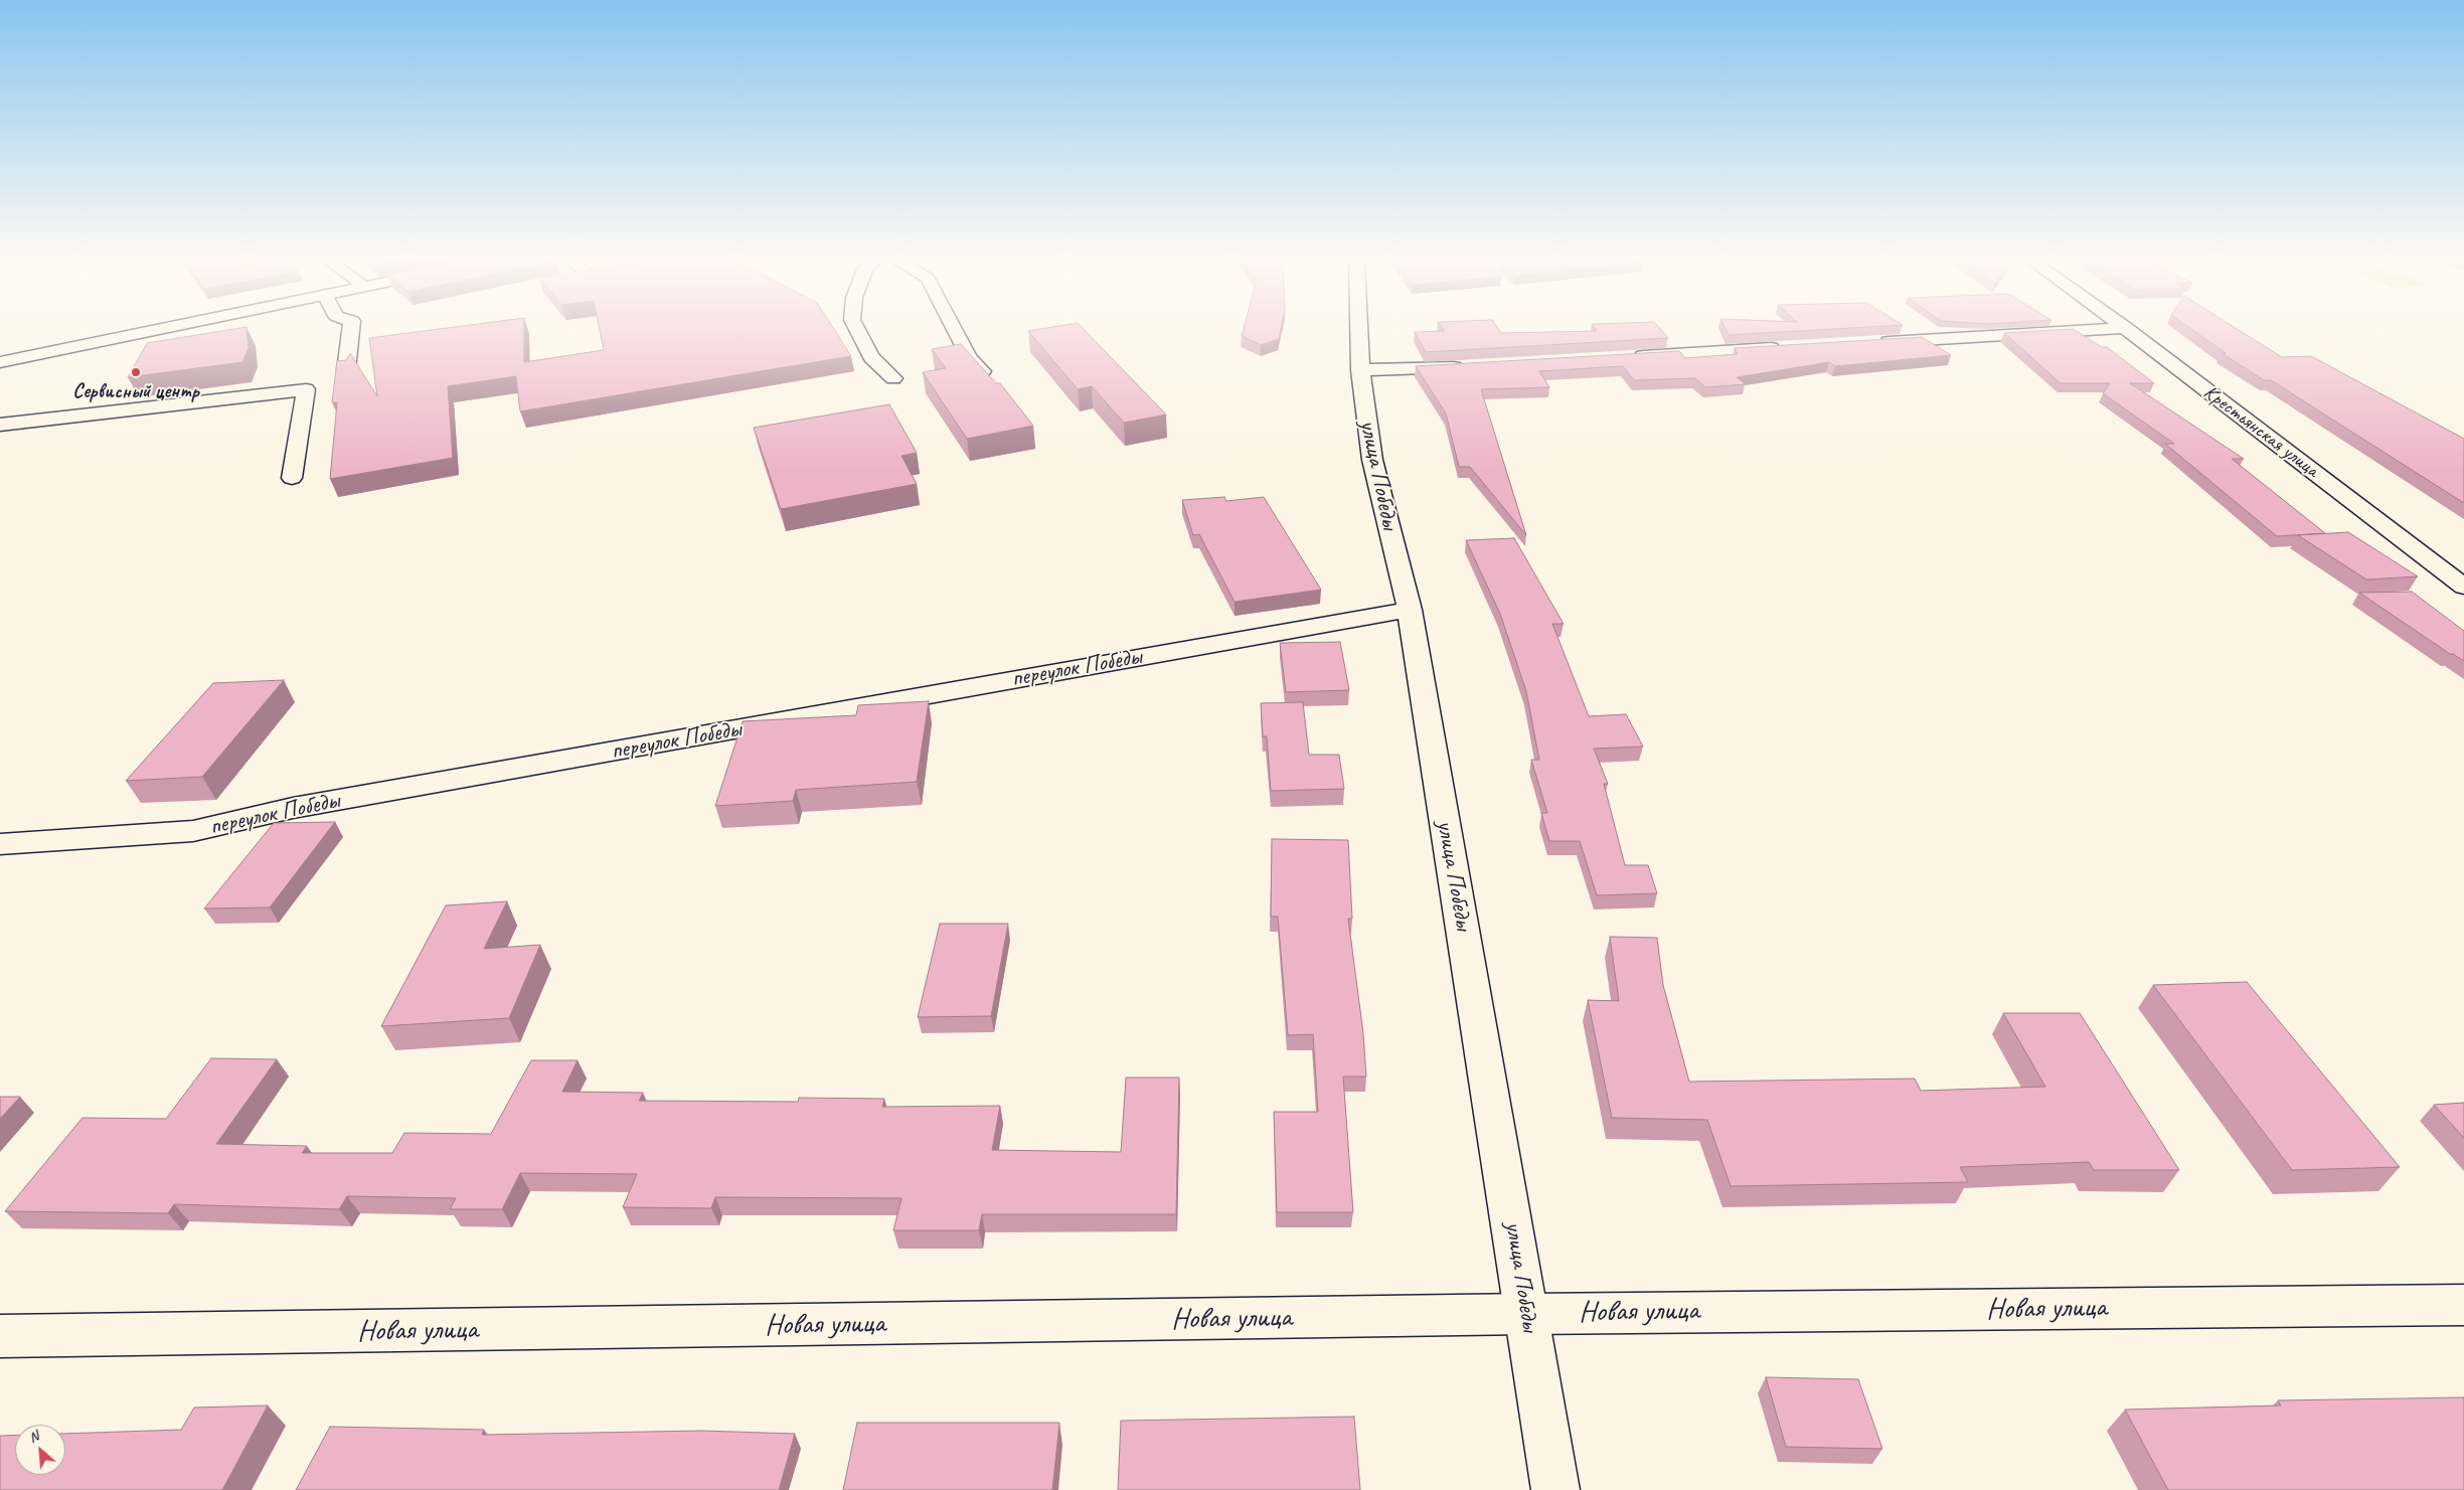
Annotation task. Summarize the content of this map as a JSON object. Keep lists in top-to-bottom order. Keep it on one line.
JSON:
{"streets":{"street":["Крестьянская улица","улица Победы","переулок Победы","Новая улица"]},"crossings":[["улица Победы","переулок Победы"],["улица Победы","Новая улица"]],"places":["Сервисный центр"],"north":"top left"}
